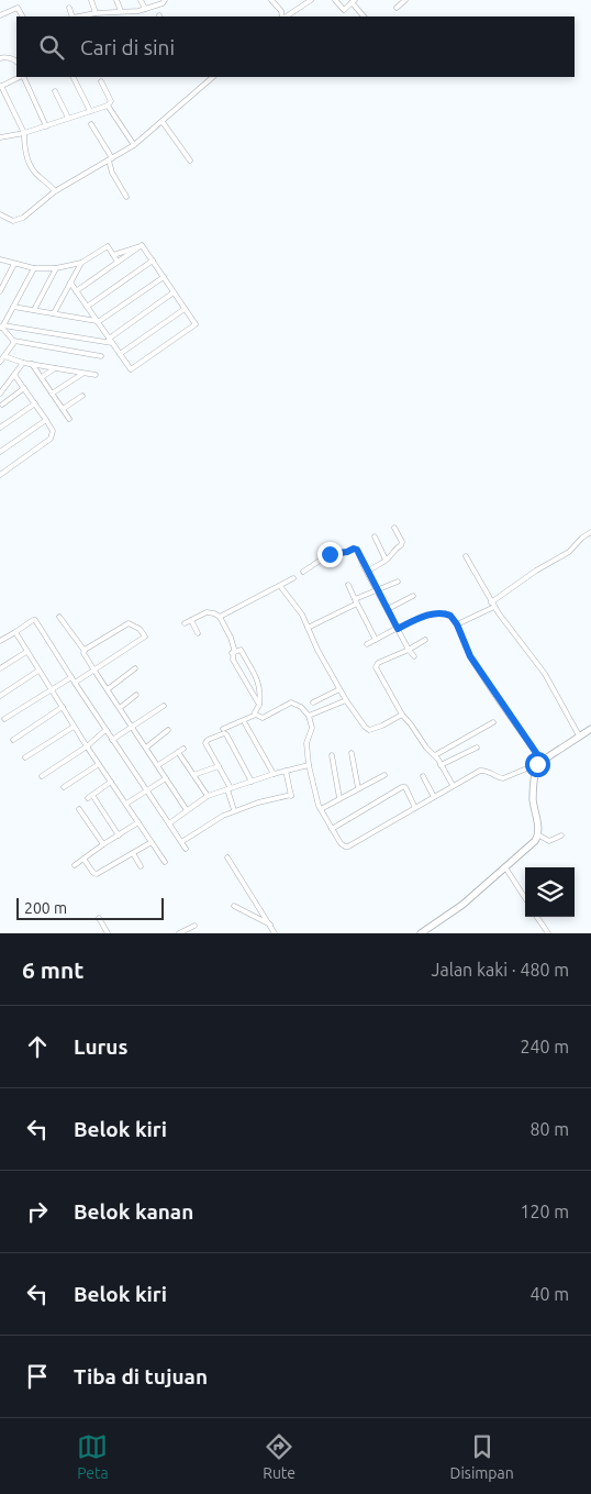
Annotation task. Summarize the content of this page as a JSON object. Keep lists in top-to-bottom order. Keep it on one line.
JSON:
{"scale_bar":"200 m","page":{"search":"Cari di sini","scale":"200 m","heading":["6 mnt","Jalan kaki · 480 m"],"list":[["Lurus","240 m"],["Belok kiri","80 m"],["Belok kanan","120 m"],["Belok kiri","40 m"],"Tiba di tujuan"],"nav":["Peta","Rute","Disimpan"]}}
